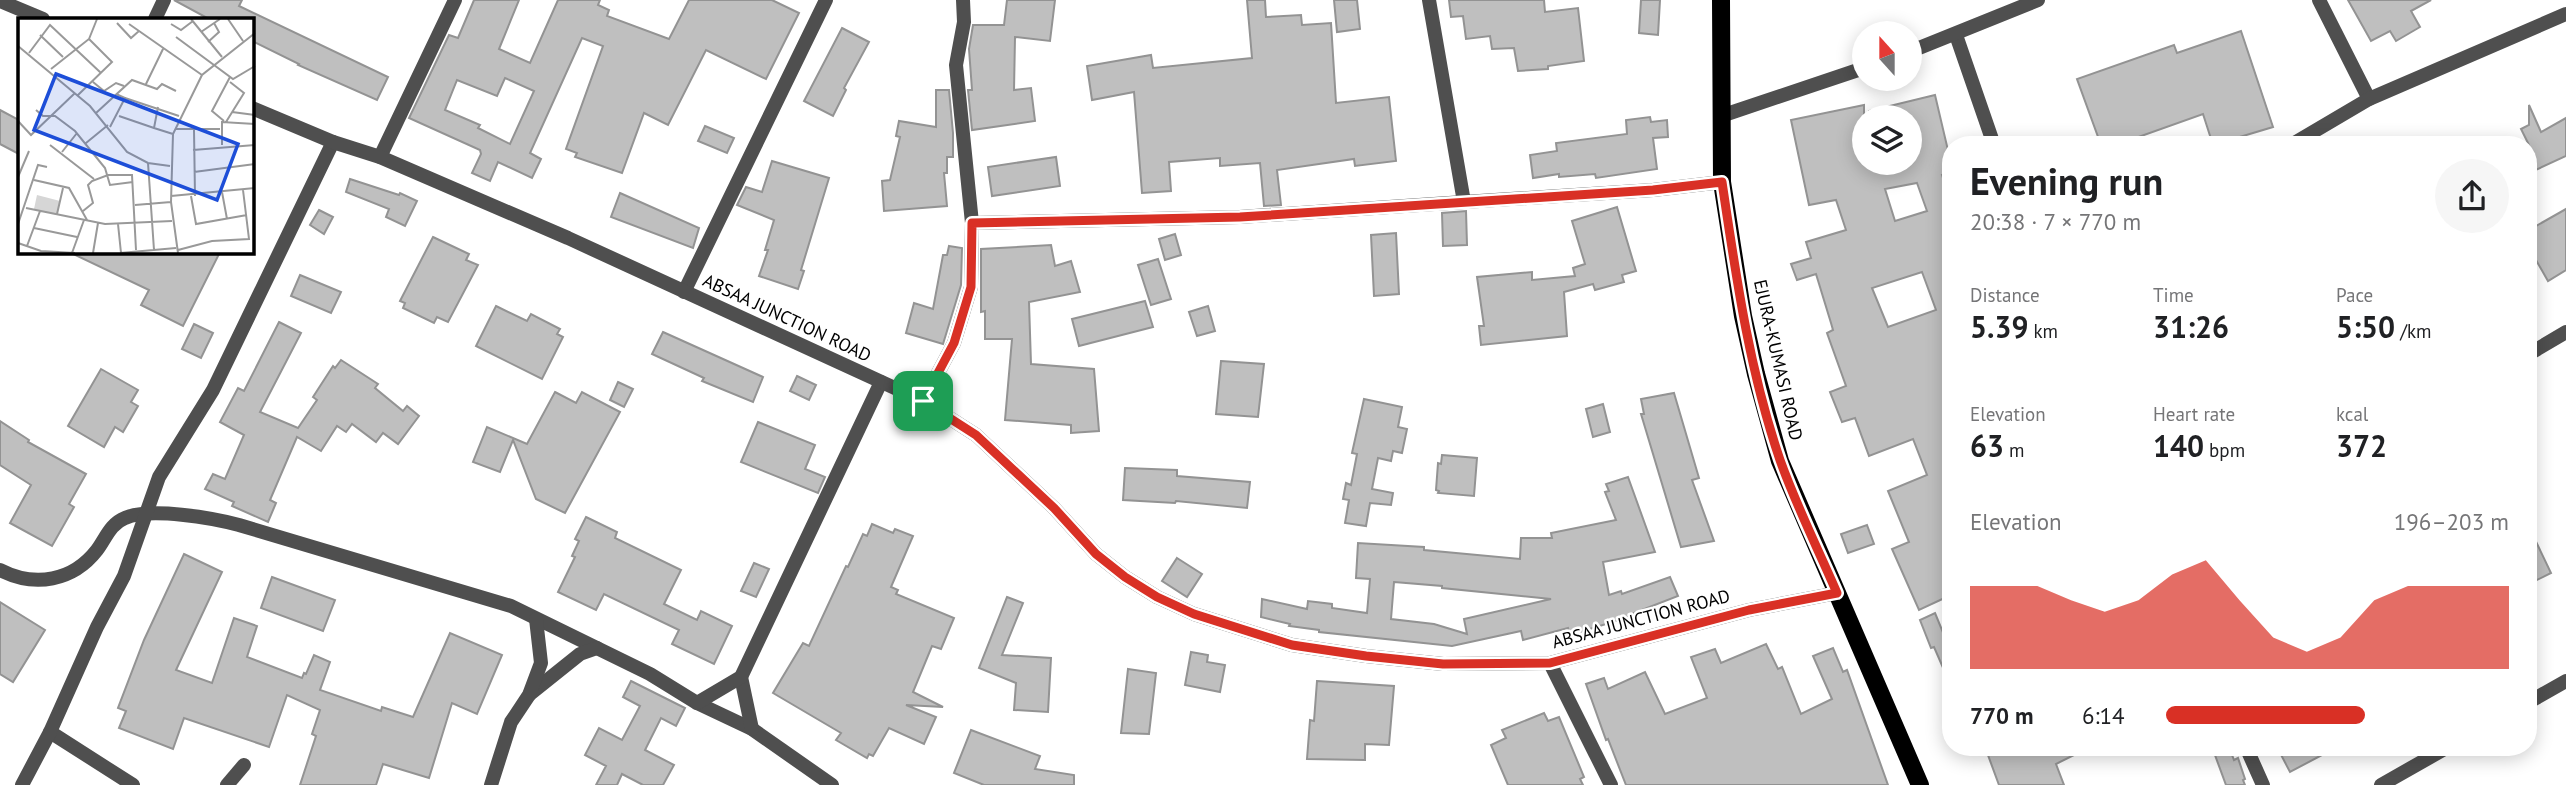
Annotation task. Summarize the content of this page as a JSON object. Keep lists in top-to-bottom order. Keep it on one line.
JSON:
{"streets":{"main road":["EJURA-KUMASI ROAD"],"street":["ABSAA JUNCTION ROAD"]},"crossings":[["ABSAA JUNCTION ROAD","EJURA-KUMASI ROAD"]],"north":"top","page":{"heading":["Evening run","20:38 · 7 × 770 m"],"stats":[["Distance","5.39 km"],["Time","31:26"],["Pace","5:50 /km"],["Elevation","63 m"],["Heart rate","140 bpm"],["kcal","372"]],"chart":["Elevation","196–203 m"],"list":[{"name":"770 m","note":"6:14"}]}}
